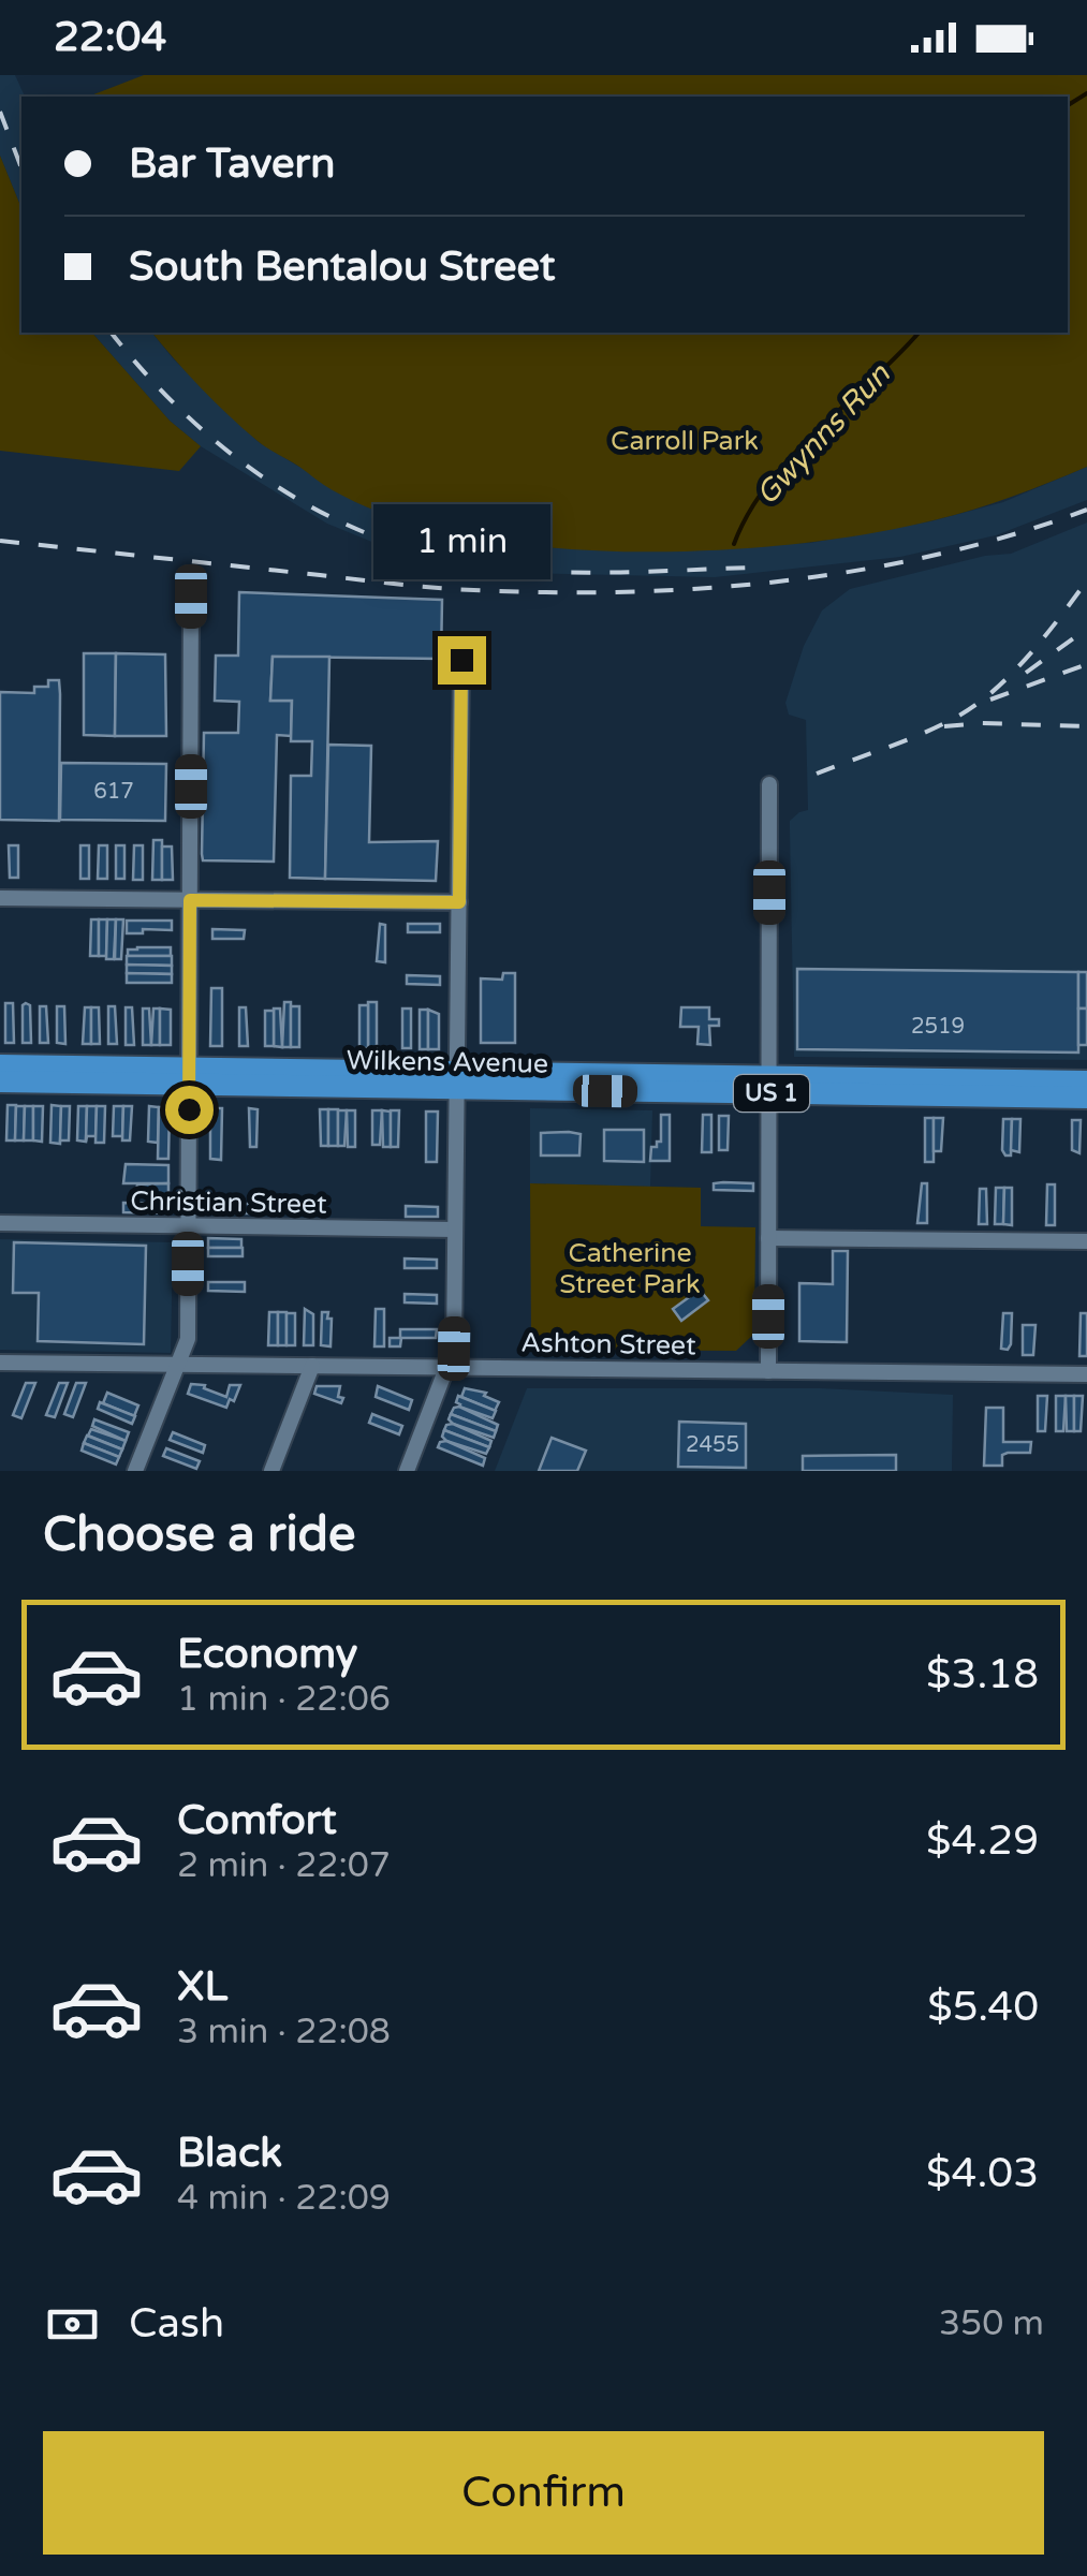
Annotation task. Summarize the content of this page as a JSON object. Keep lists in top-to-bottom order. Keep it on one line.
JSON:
{"streets":{"main road":["Wilkens Avenue","US 1"],"street":["Christian Street","Ashton Street"]},"water":["Gwynns Run"],"parks":["Carroll Park","Catherine Street Park"],"house_numbers":["617","2519","2455"],"page":{"status":"22:04","banner":["Bar Tavern","South Bentalou Street"],"bubble":"1 min","heading":"Choose a ride","list":[{"name":"Economy","note":"1 min · 22:06","value":"$3.18"},{"name":"Comfort","note":"2 min · 22:07","value":"$4.29"},{"name":"XL","note":"3 min · 22:08","value":"$5.40"},{"name":"Black","note":"4 min · 22:09","value":"$4.03"}],"pay":["Cash","350 m"],"buttons":"Confirm"}}
